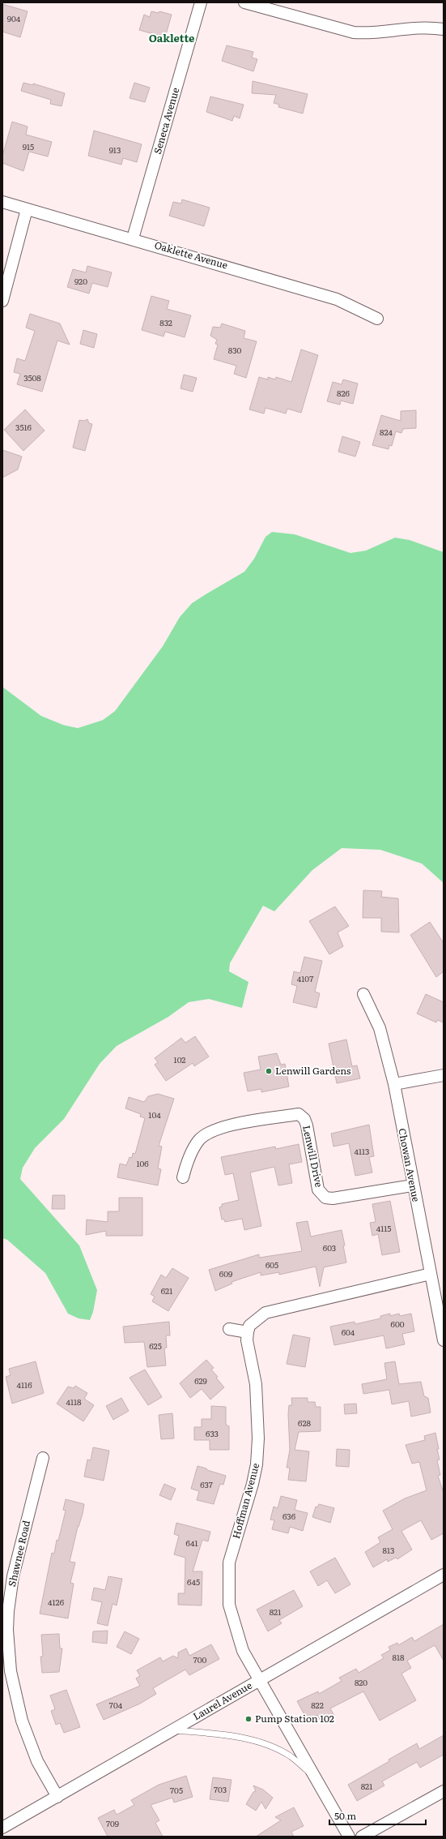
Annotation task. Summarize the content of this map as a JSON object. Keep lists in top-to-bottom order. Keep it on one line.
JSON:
{"streets":{"street":["Seneca Avenue","Oaklette Avenue","Lenwill Drive","Chowan Avenue","Hoffman Avenue","Shawnee Road","Laurel Avenue"]},"crossings":[["Seneca Avenue","Oaklette Avenue"],["Lenwill Drive","Chowan Avenue"],["Hoffman Avenue","Laurel Avenue"],["Shawnee Road","Laurel Avenue"]],"districts":["Oaklette"],"places":["Lenwill Gardens","Pump Station 102"],"house_numbers":["904","915","913","920","832","830","3508","826","3516","824","4107","102","104","4113","106","4115","603","605","609","621","600","604","625","629","4116","4118","628","633","637","636","641","813","645","4126","821","818","700","820","704","822","821","703","705","709"],"scale_bar":"50 m"}
